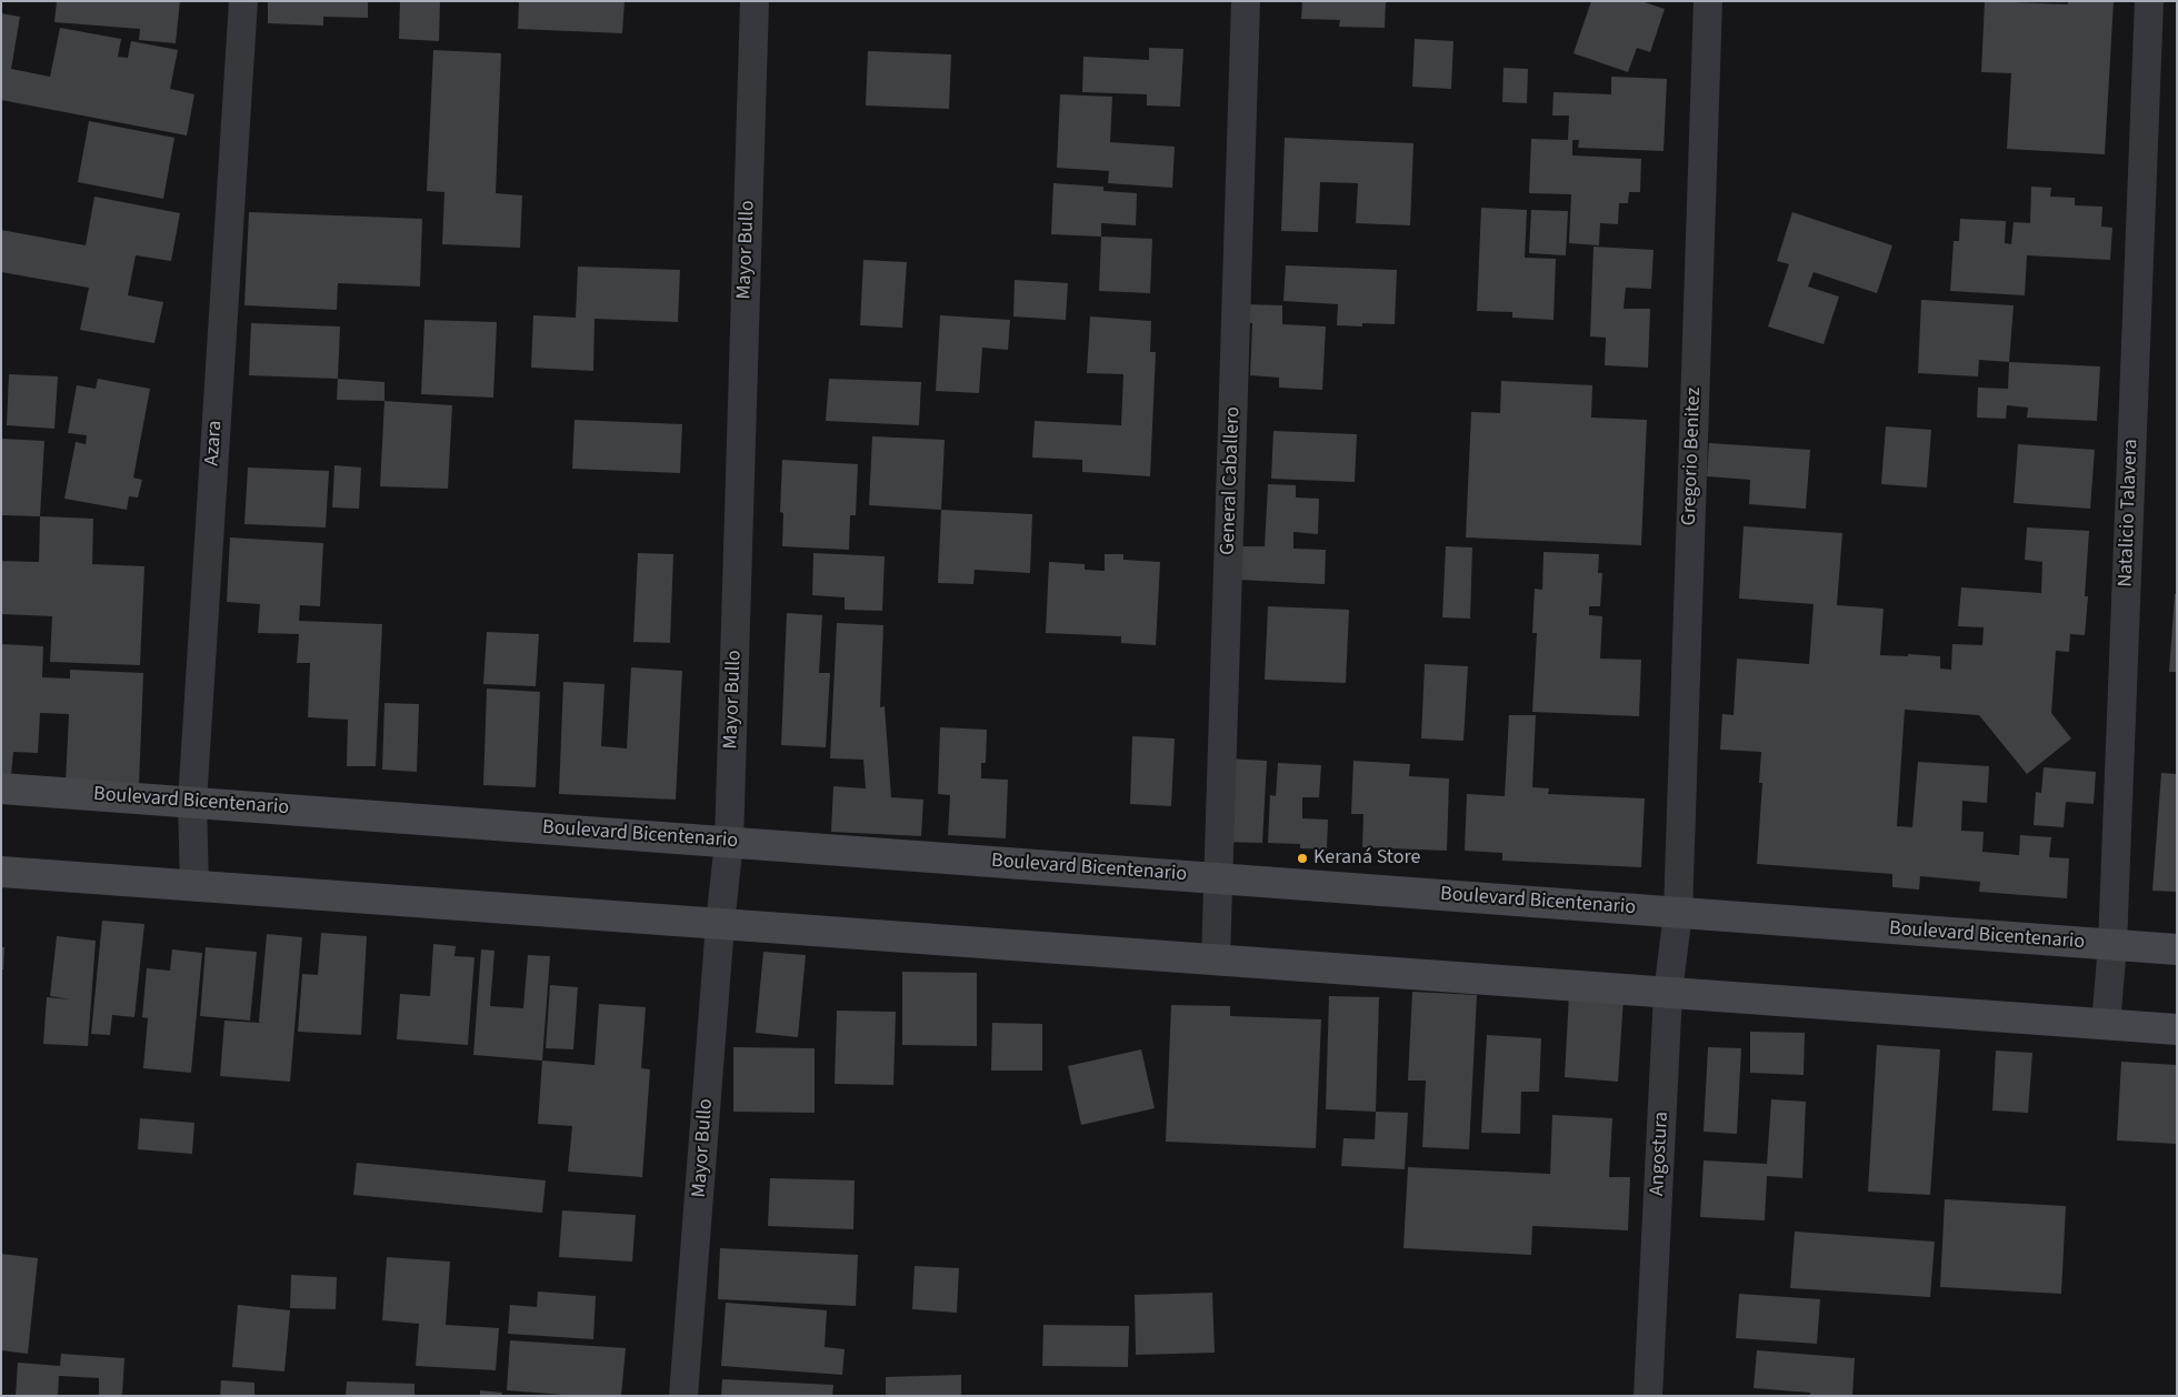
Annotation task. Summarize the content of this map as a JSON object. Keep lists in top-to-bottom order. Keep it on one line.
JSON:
{"streets":{"main road":["Boulevard Bicentenario"],"street":["Mayor Bullo","Azara","Gregorio Benitez","General Caballero","Natalicio Talavera","Angostura"]},"crossings":[["Mayor Bullo","Boulevard Bicentenario"],["Azara","Boulevard Bicentenario"],["Gregorio Benitez","Boulevard Bicentenario"],["Gregorio Benitez","Angostura"],["General Caballero","Boulevard Bicentenario"],["Natalicio Talavera","Boulevard Bicentenario"],["Boulevard Bicentenario","Angostura"]],"places":["Keraná Store"]}
